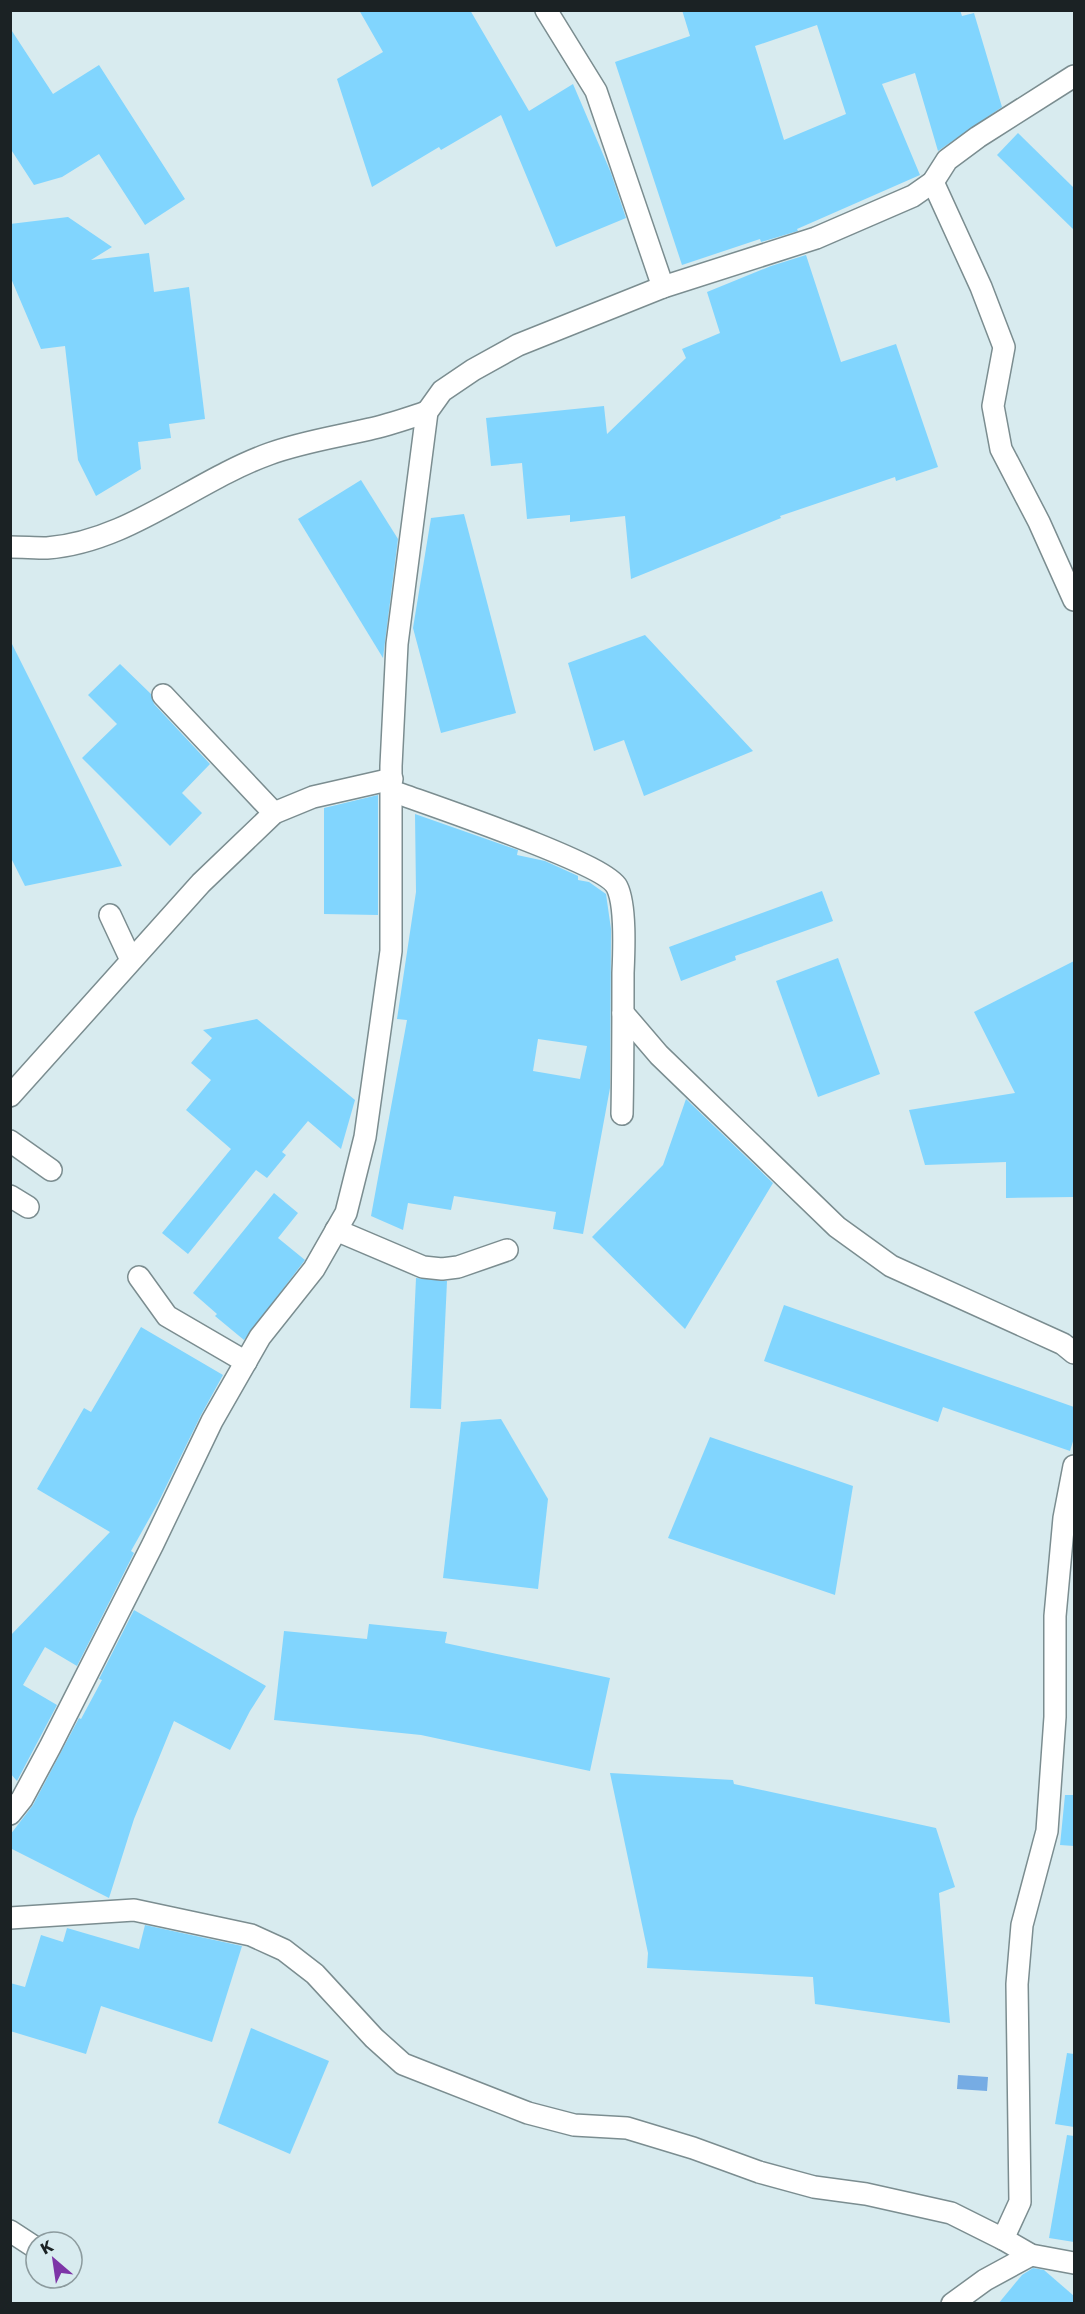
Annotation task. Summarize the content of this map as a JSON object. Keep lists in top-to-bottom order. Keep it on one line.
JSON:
{"north":"top left"}
